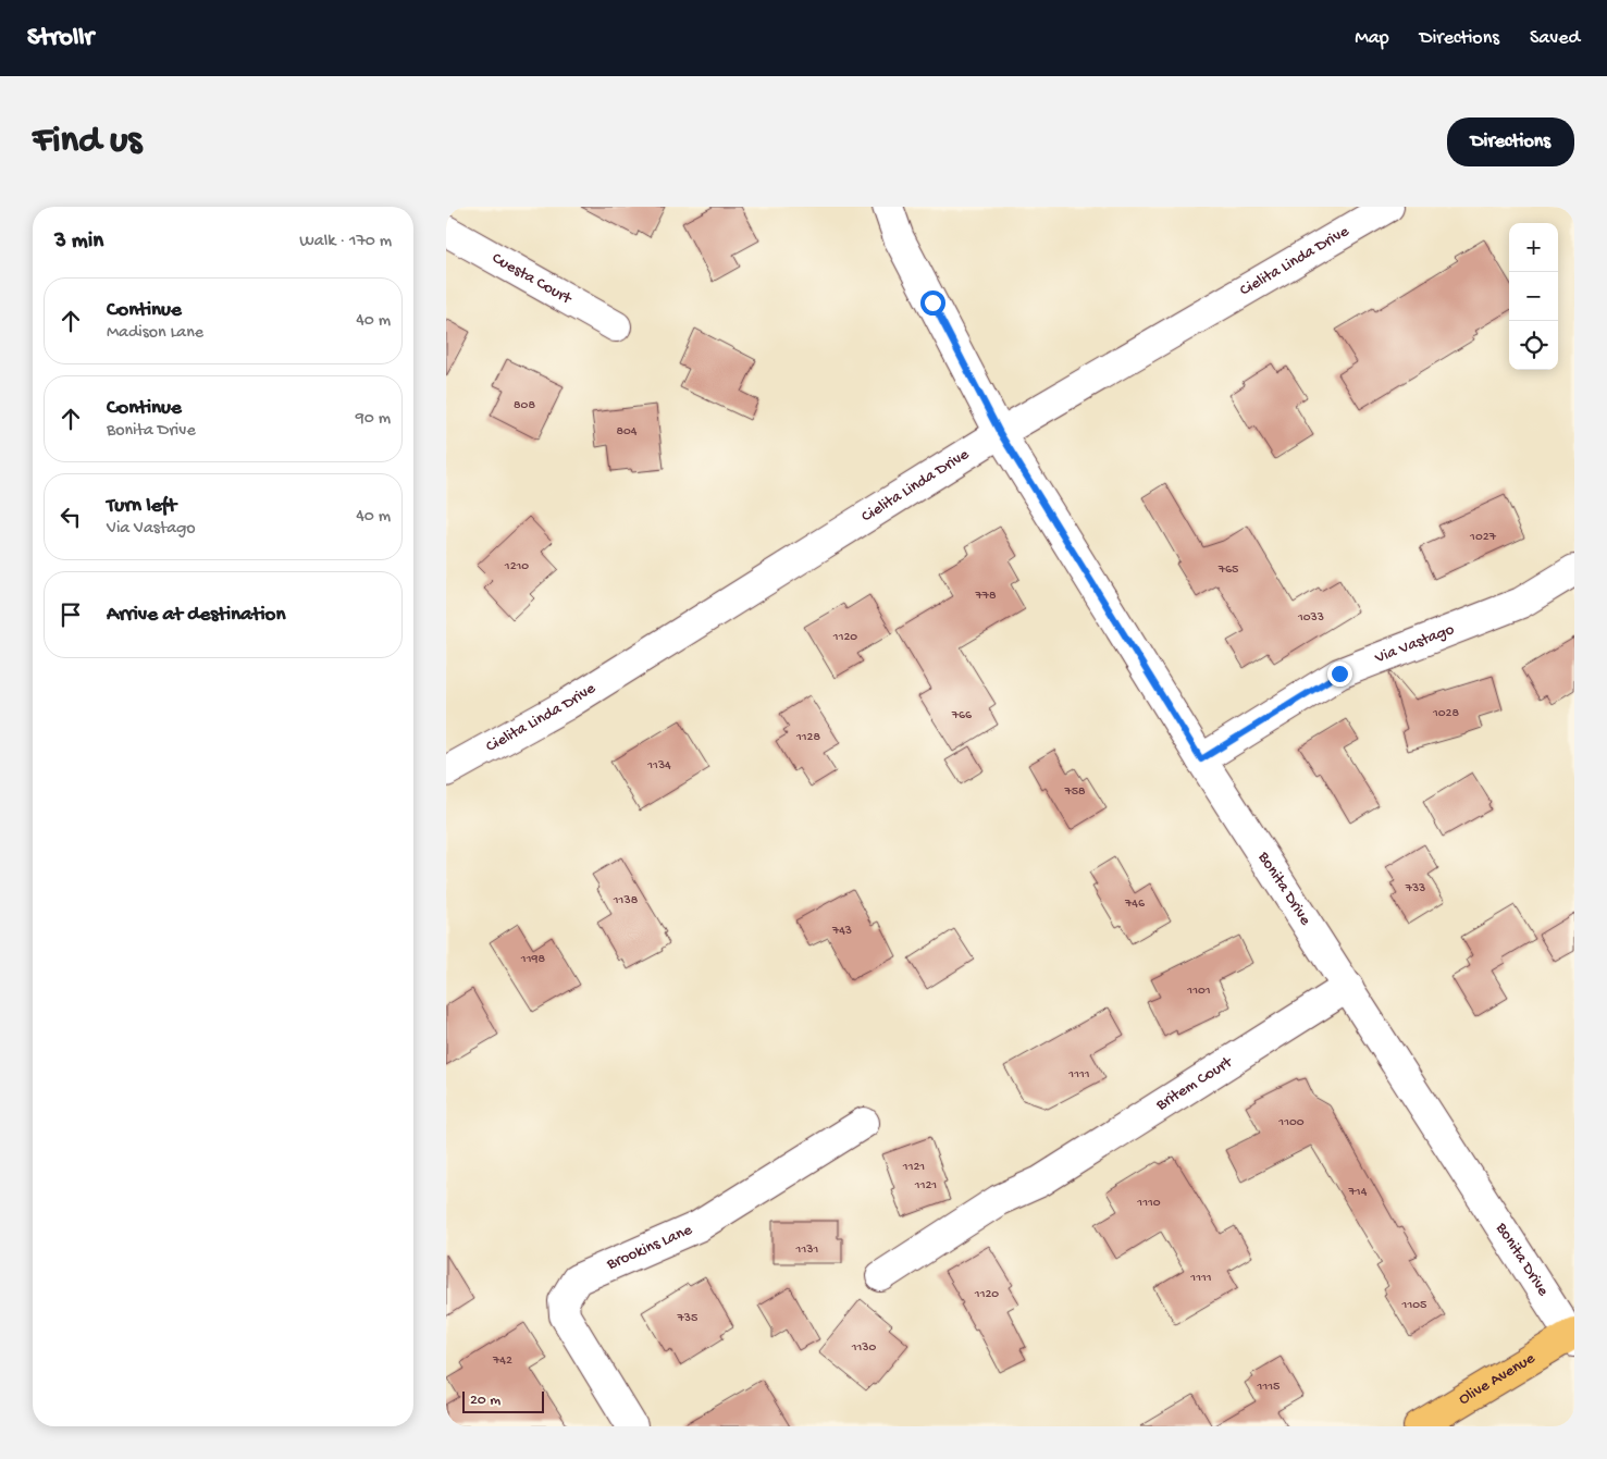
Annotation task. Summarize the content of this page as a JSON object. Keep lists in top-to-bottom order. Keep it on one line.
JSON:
{"streets":{"main road":["Olive Avenue"],"street":["Cielita Linda Drive","Cuesta Court","Via Vastago","Bonita Drive","Britem Court","Brookins Lane"]},"crossings":[["Cielita Linda Drive","Bonita Drive"],["Via Vastago","Bonita Drive"],["Bonita Drive","Britem Court"],["Bonita Drive","Olive Avenue"]],"house_numbers":["808","804","1027","1210","765","778","1033","1120","1028","766","1128","1134","758","733","1138","746","743","1198","1101","1111","1100","1121","1121","714","1110","1131","1111","1120","1105","735","1130","742","1115"],"scale_bar":"20 m","page":{"header":"Strollr","nav":["Map","Directions","Saved"],"buttons":"Directions","title":"Find us","heading":["3 min","Walk · 170 m"],"map_buttons":["+","−"],"list":[["Continue","Madison Lane","40 m"],["Continue","Bonita Drive","90 m"],["Turn left","Via Vastago","40 m"],"Arrive at destination"],"scale":"20 m"}}
